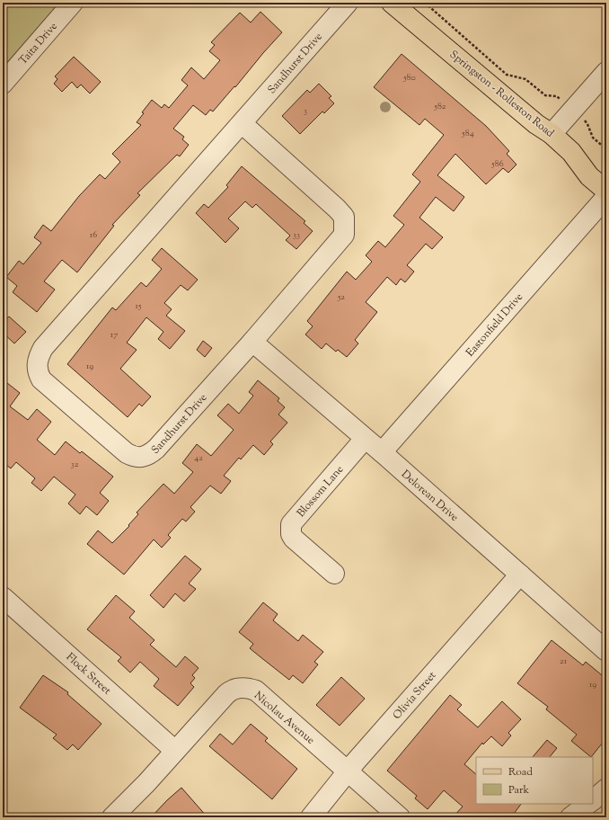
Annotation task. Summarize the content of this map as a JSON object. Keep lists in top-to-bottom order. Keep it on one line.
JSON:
{"streets":{"main road":["Springston - Rolleston Road"],"street":["Taita Drive","Sandhurst Drive","Eastonfield Drive","Blossom Lane","Delorean Drive","Flock Street","Olivia Street","Nicolau Avenue"]},"crossings":[["Sandhurst Drive","Delorean Drive"],["Eastonfield Drive","Delorean Drive"],["Blossom Lane","Delorean Drive"],["Delorean Drive","Olivia Street"],["Flock Street","Nicolau Avenue"],["Olivia Street","Nicolau Avenue"]],"house_numbers":["580","582","3","584","586","16","33","52","15","17","19","42","32","21","19"],"legend":["Road","Park"]}
